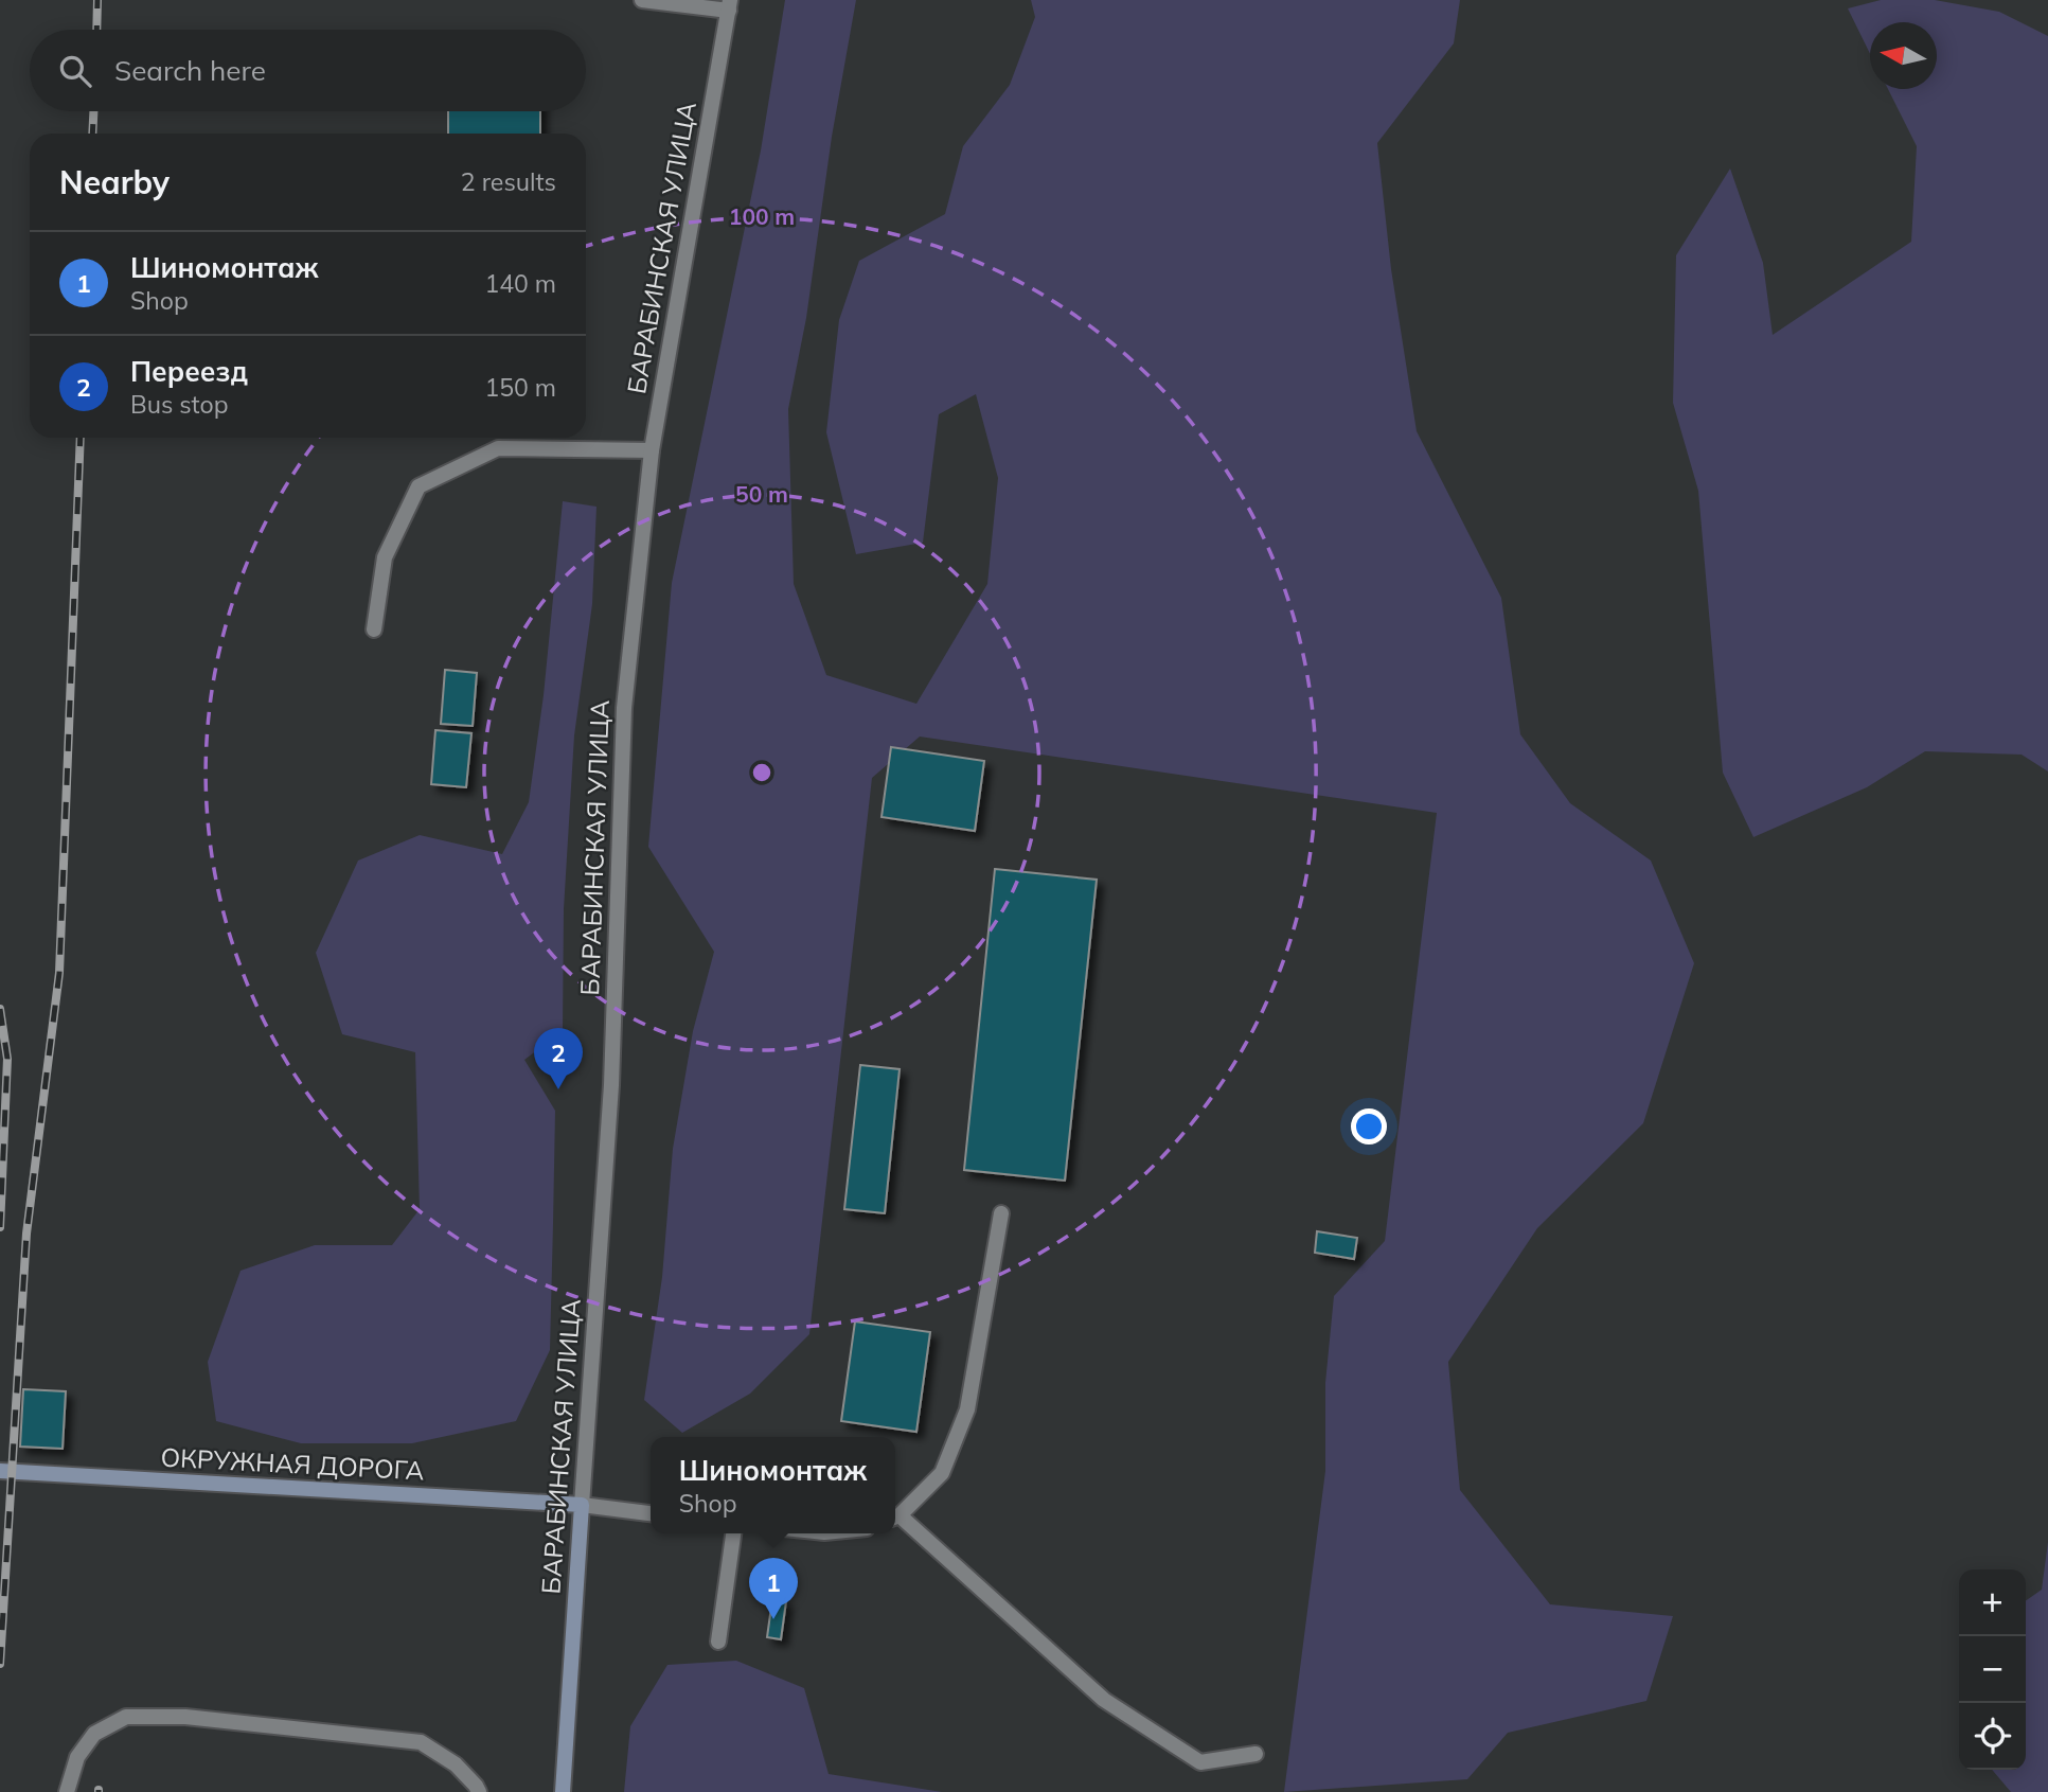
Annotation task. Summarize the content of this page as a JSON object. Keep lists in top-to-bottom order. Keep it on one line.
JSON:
{"streets":{"main road":["БАРАБИНСКАЯ УЛИЦА","ОКРУЖНАЯ ДОРОГА"]},"crossings":[["БАРАБИНСКАЯ УЛИЦА","ОКРУЖНАЯ ДОРОГА"]],"north":"left","page":{"search":"Search here","heading":["Nearby","2 results"],"list":[{"mark":"1","name":"Шиномонтаж","note":"Shop","value":"140 m"},{"mark":"2","name":"Переезд","note":"Bus stop","value":"150 m"}],"pins":["2","1"],"popup":["Шиномонтаж","Shop"],"map_buttons":["+","−"]},"rings":["100 m","50 m"]}
